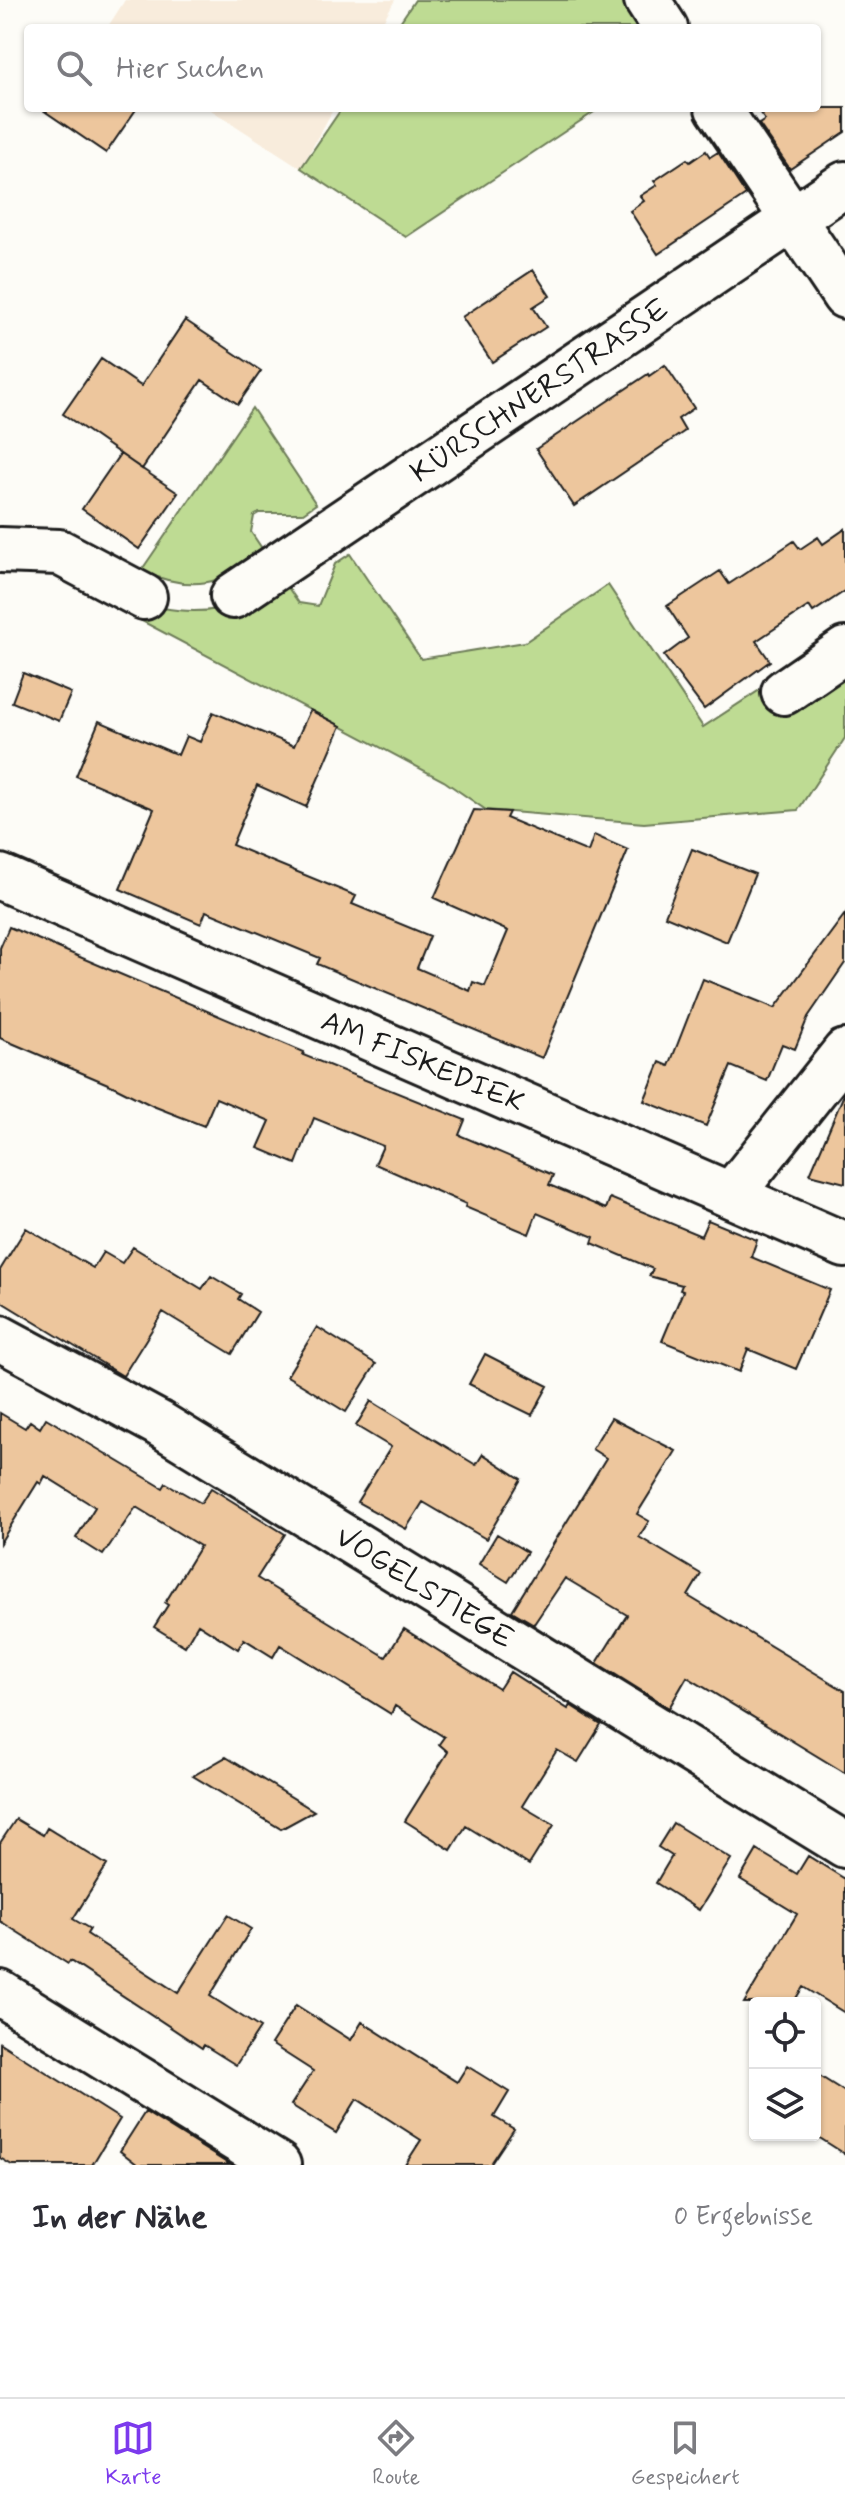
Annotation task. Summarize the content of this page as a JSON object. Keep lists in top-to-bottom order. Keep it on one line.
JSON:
{"streets":{"street":["KÜRSCHNERSTRASSE","AM FISKEDIEK","VOGELSTIEGE"]},"page":{"search":"Hier suchen","heading":["In der Nähe","0 Ergebnisse"],"nav":["Karte","Route","Gespeichert"]}}
